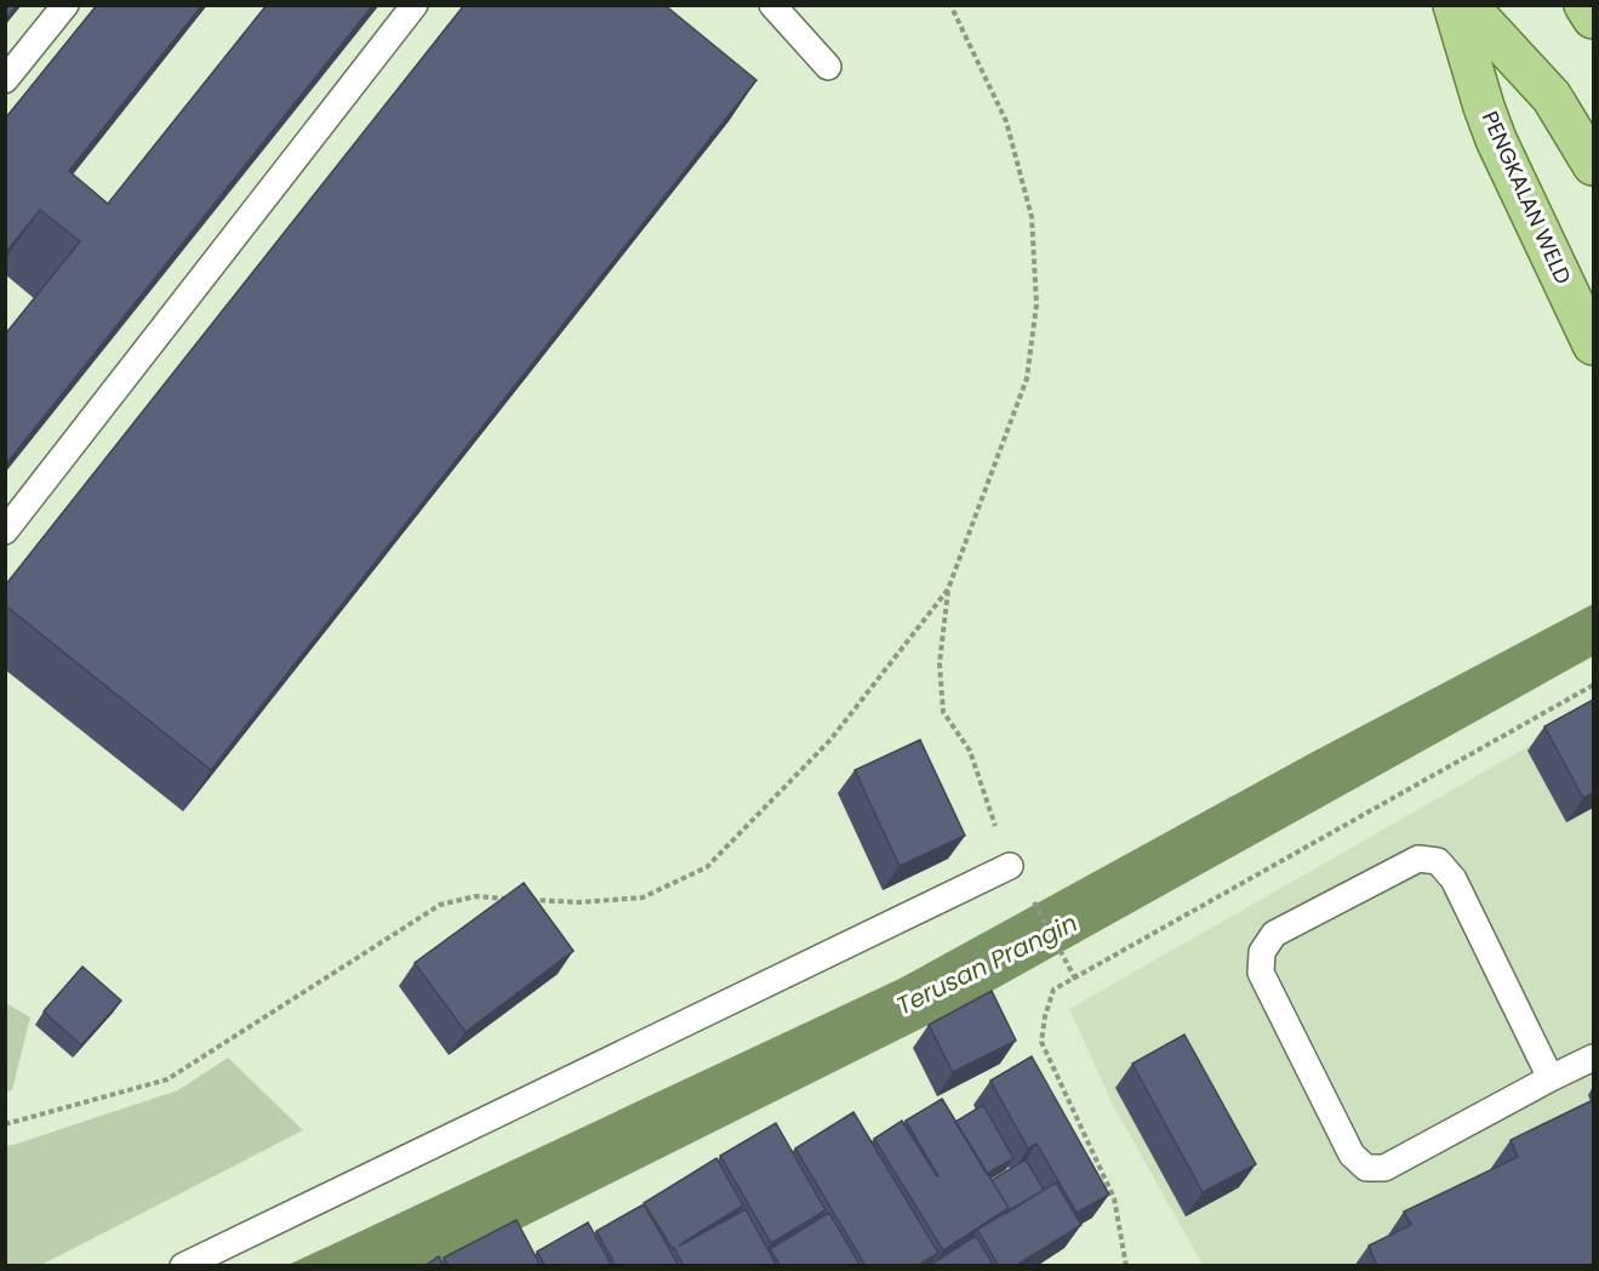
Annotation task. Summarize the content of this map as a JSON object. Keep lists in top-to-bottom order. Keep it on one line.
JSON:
{"streets":{"main road":["PENGKALAN WELD"]},"water":["Terusan Prangin"]}
